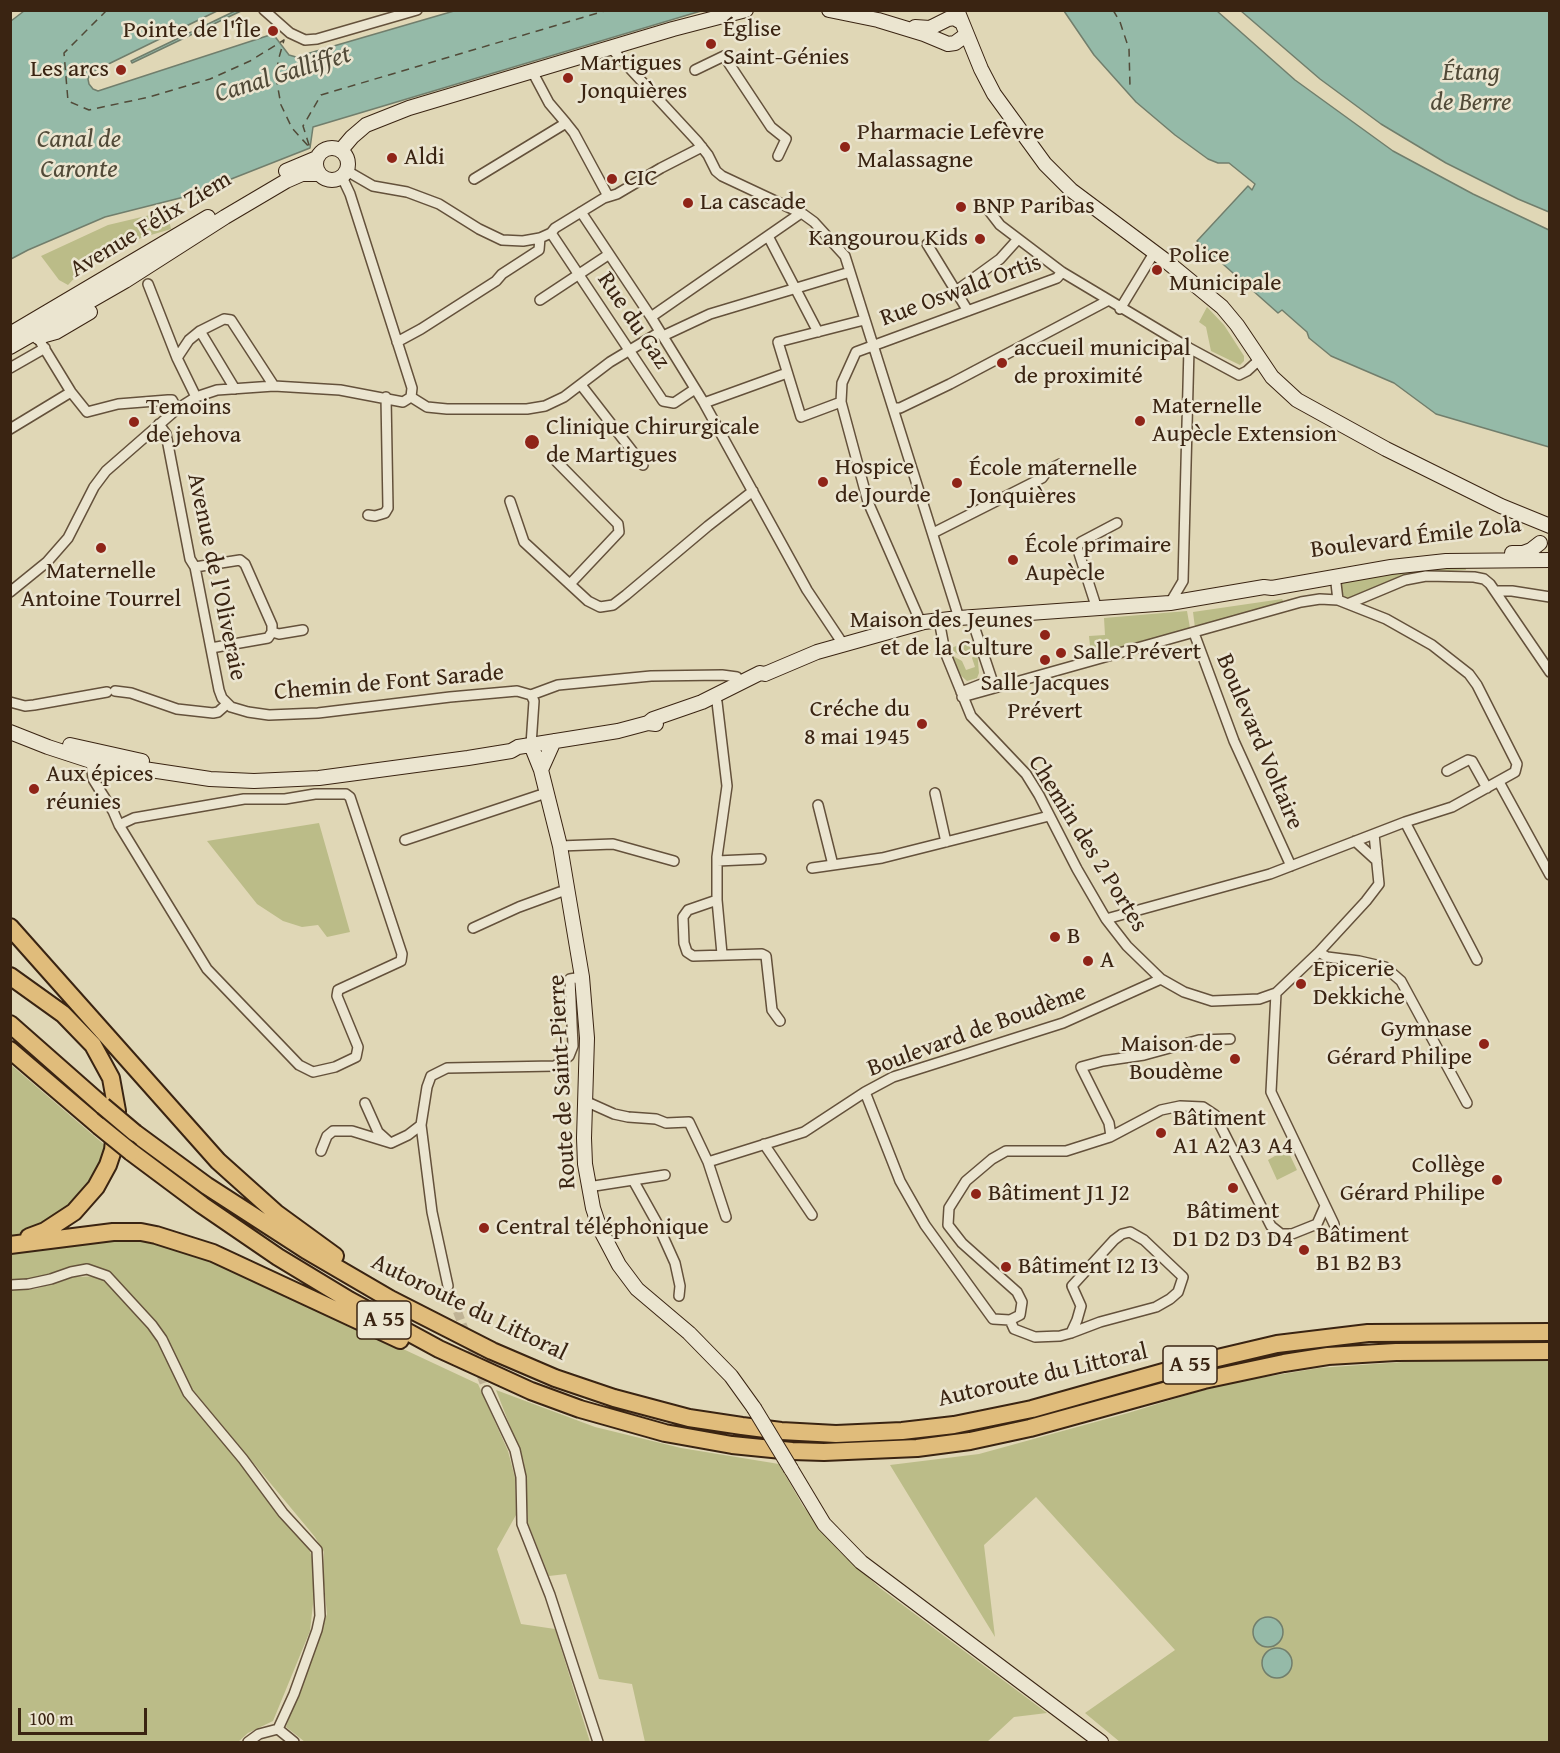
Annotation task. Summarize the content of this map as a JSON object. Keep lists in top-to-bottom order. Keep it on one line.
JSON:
{"streets":{"highway":["Autoroute du Littoral","A 55"],"main road":["Avenue Félix Ziem","Boulevard Émile Zola","Route de Saint-Pierre"],"street":["Rue Oswald Ortis","Rue du Gaz","Avenue de l'Oliveraie","Chemin de Font Sarade","Boulevard Voltaire","Chemin des 2 Portes","Boulevard de Boudème"]},"crossings":[["Boulevard Émile Zola","Chemin des 2 Portes"],["Boulevard Émile Zola","Route de Saint-Pierre"],["Avenue de l'Oliveraie","Chemin de Font Sarade"],["Chemin des 2 Portes","Boulevard de Boudème"]],"water":["Étang de Berre","Canal Galliffet","Canal de Caronte"],"places":["Pointe de l'Île","Église Saint-Génies","Les arcs","Martigues Jonquières","Pharmacie Lefèvre Malassagne","Aldi","CIC","La cascade","BNP Paribas","Kangourou Kids","Police Municipale","accueil municipal de proximité","Maternelle Aupècle Extension","Temoins de jehova","Clinique Chirurgicale de Martigues","Hospice de Jourde","École maternelle Jonquières","Maternelle Antoine Tourrel","École primaire Aupècle","Maison des Jeunes et de la Culture","Salle Prévert","Salle Jacques Prévert","Créche du 8 mai 1945","Aux épices réunies","B","A","Epicerie Dekkiche","Gymnase Gérard Philipe","Maison de Boudème","Bâtiment A1 A2 A3 A4","Collège Gérard Philipe","Bâtiment D1 D2 D3 D4","Bâtiment J1 J2","Central téléphonique","Bâtiment B1 B2 B3","Bâtiment I2 I3"],"scale_bar":"100 m"}
